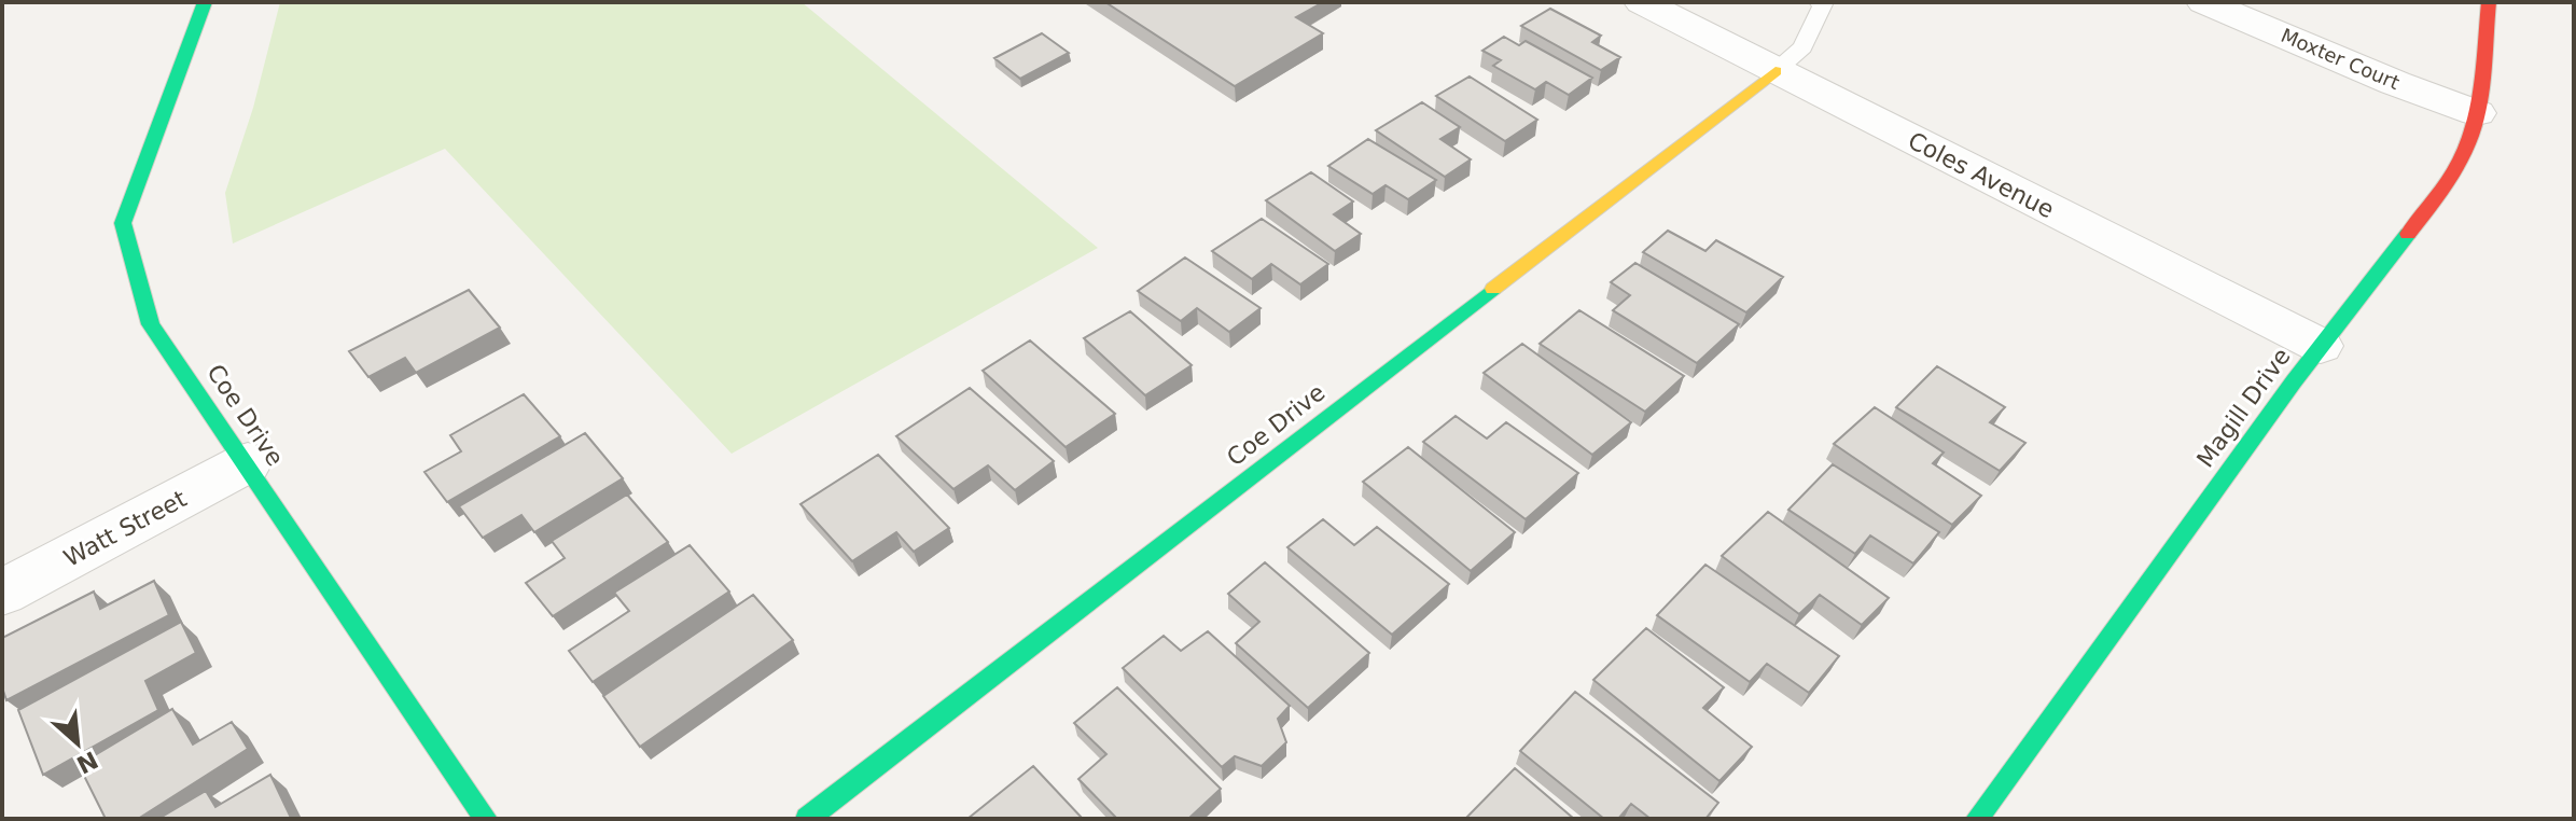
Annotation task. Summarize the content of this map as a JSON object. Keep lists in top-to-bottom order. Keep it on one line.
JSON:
{"streets":{"street":["Moxter Court","Coles Avenue","Magill Drive","Coe Drive","Watt Street"]},"crossings":[["Moxter Court","Magill Drive"],["Coles Avenue","Magill Drive"],["Coles Avenue","Coe Drive"],["Coe Drive","Watt Street"]],"north":"bottom right"}
